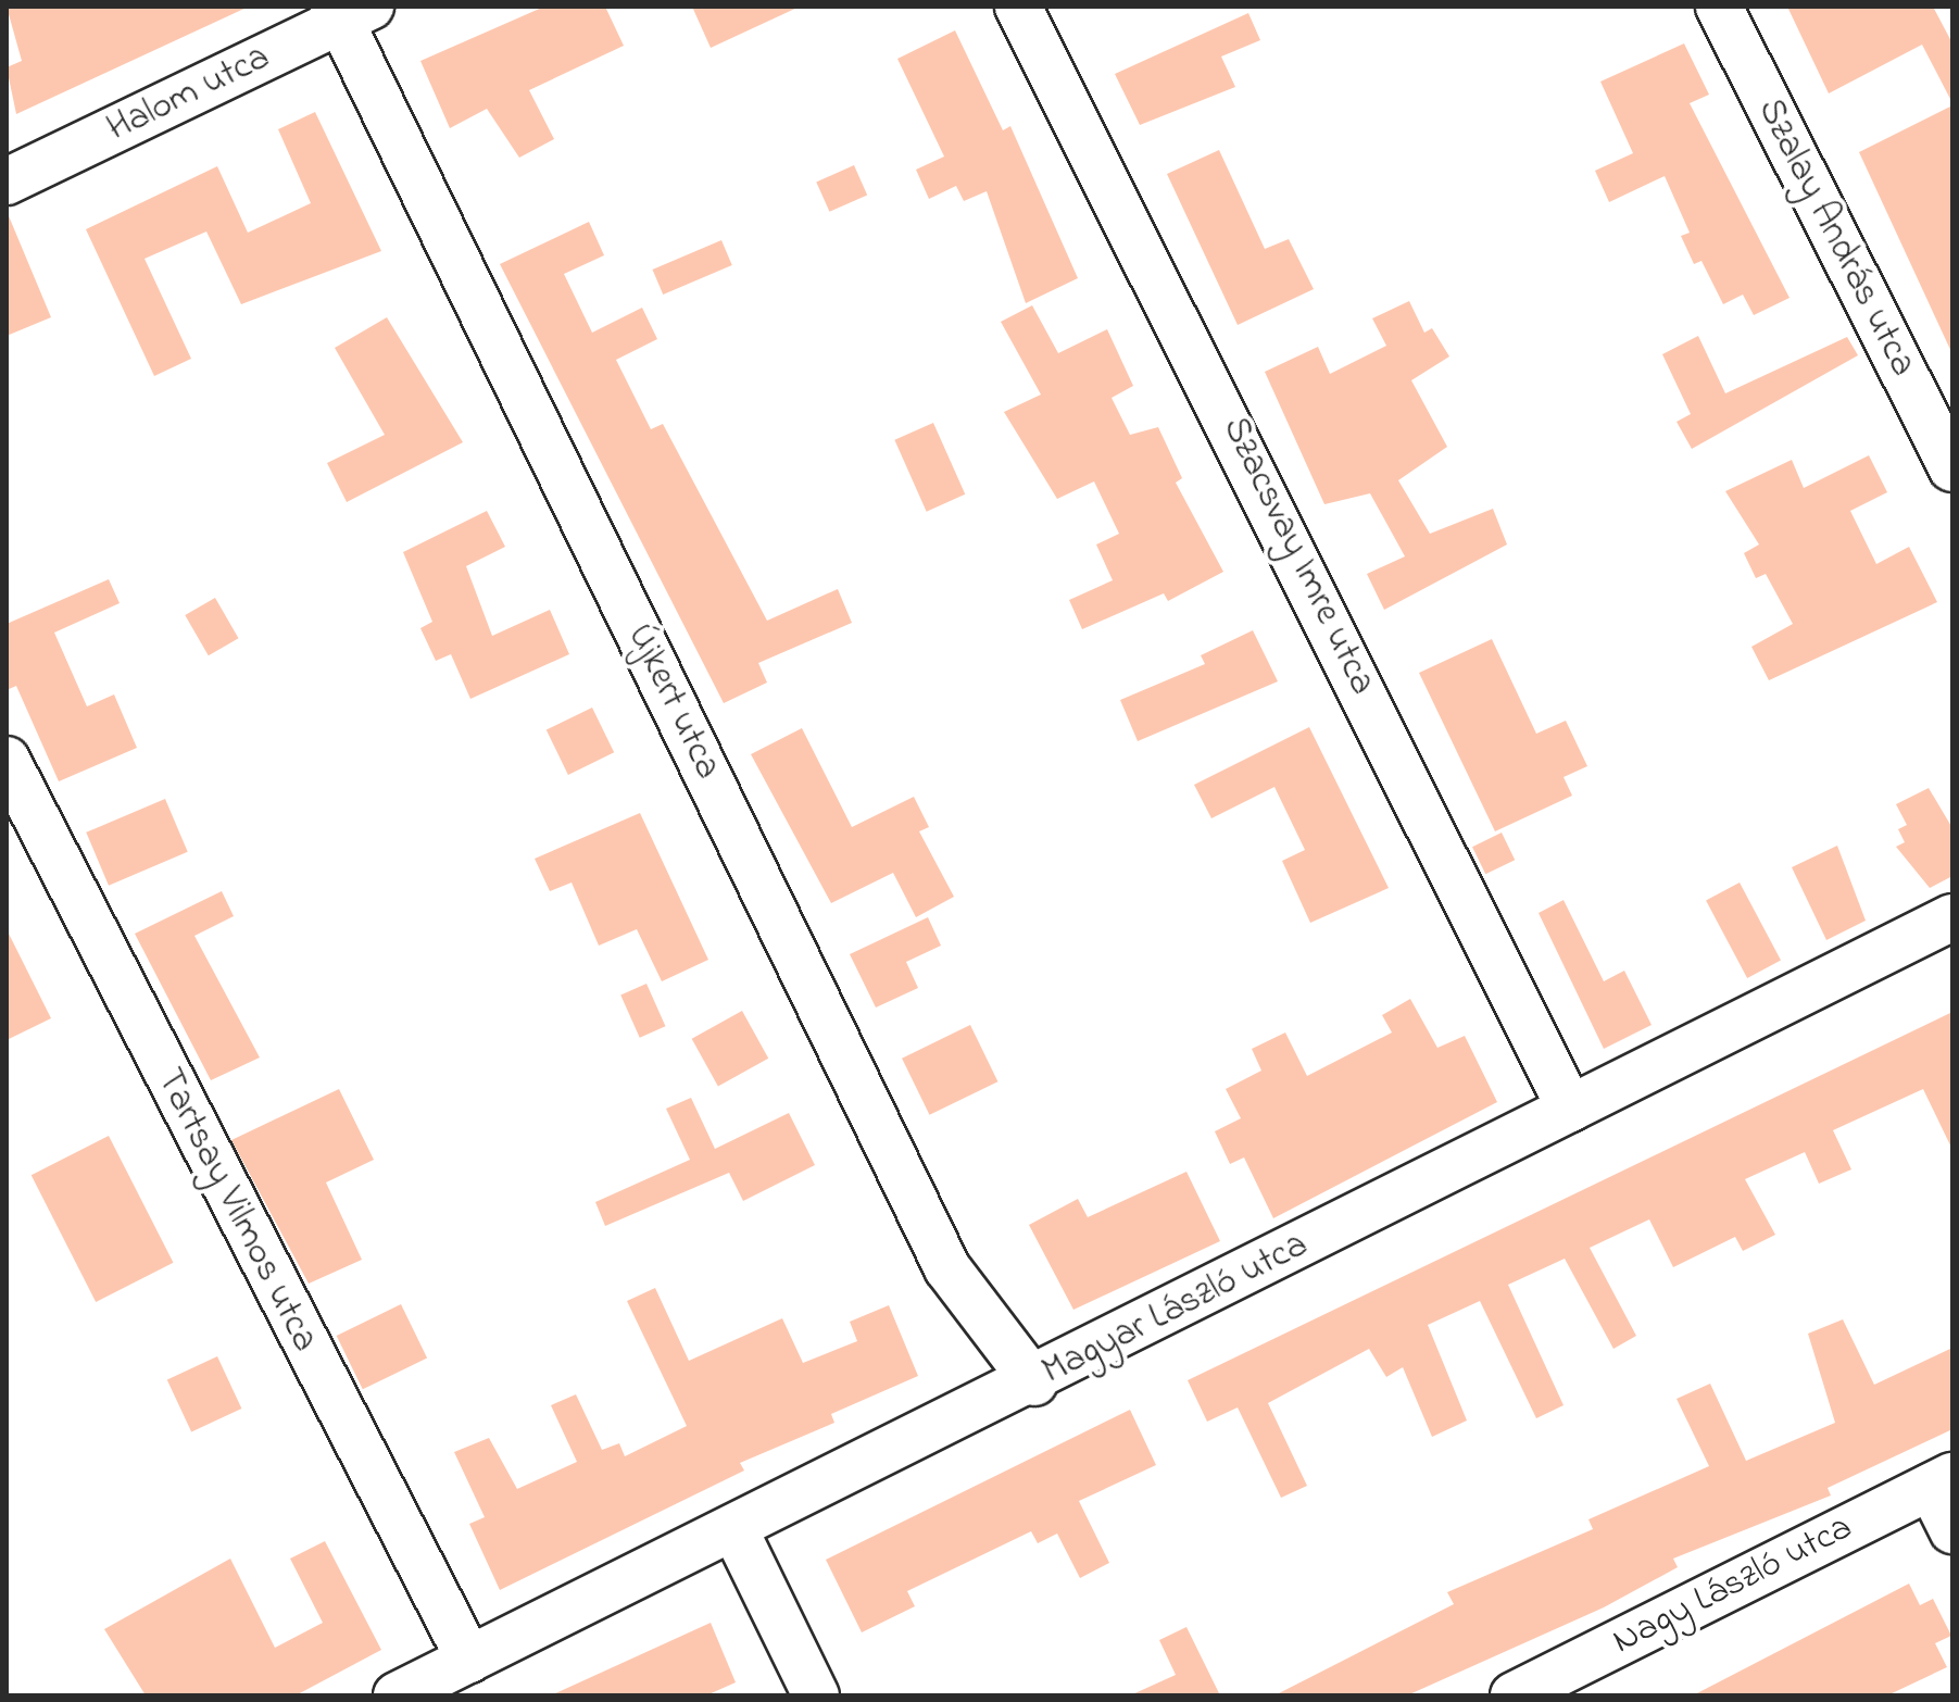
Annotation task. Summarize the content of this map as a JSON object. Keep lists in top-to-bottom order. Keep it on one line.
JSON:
{"streets":{"street":["Halom utca","Szalay András utca","Szacsvay Imre utca","Újkert utca","Tartsay Vilmos utca","Magyar László utca","Nagy László utca"]},"crossings":[["Halom utca","Újkert utca"],["Szacsvay Imre utca","Magyar László utca"],["Újkert utca","Magyar László utca"],["Tartsay Vilmos utca","Magyar László utca"]]}
